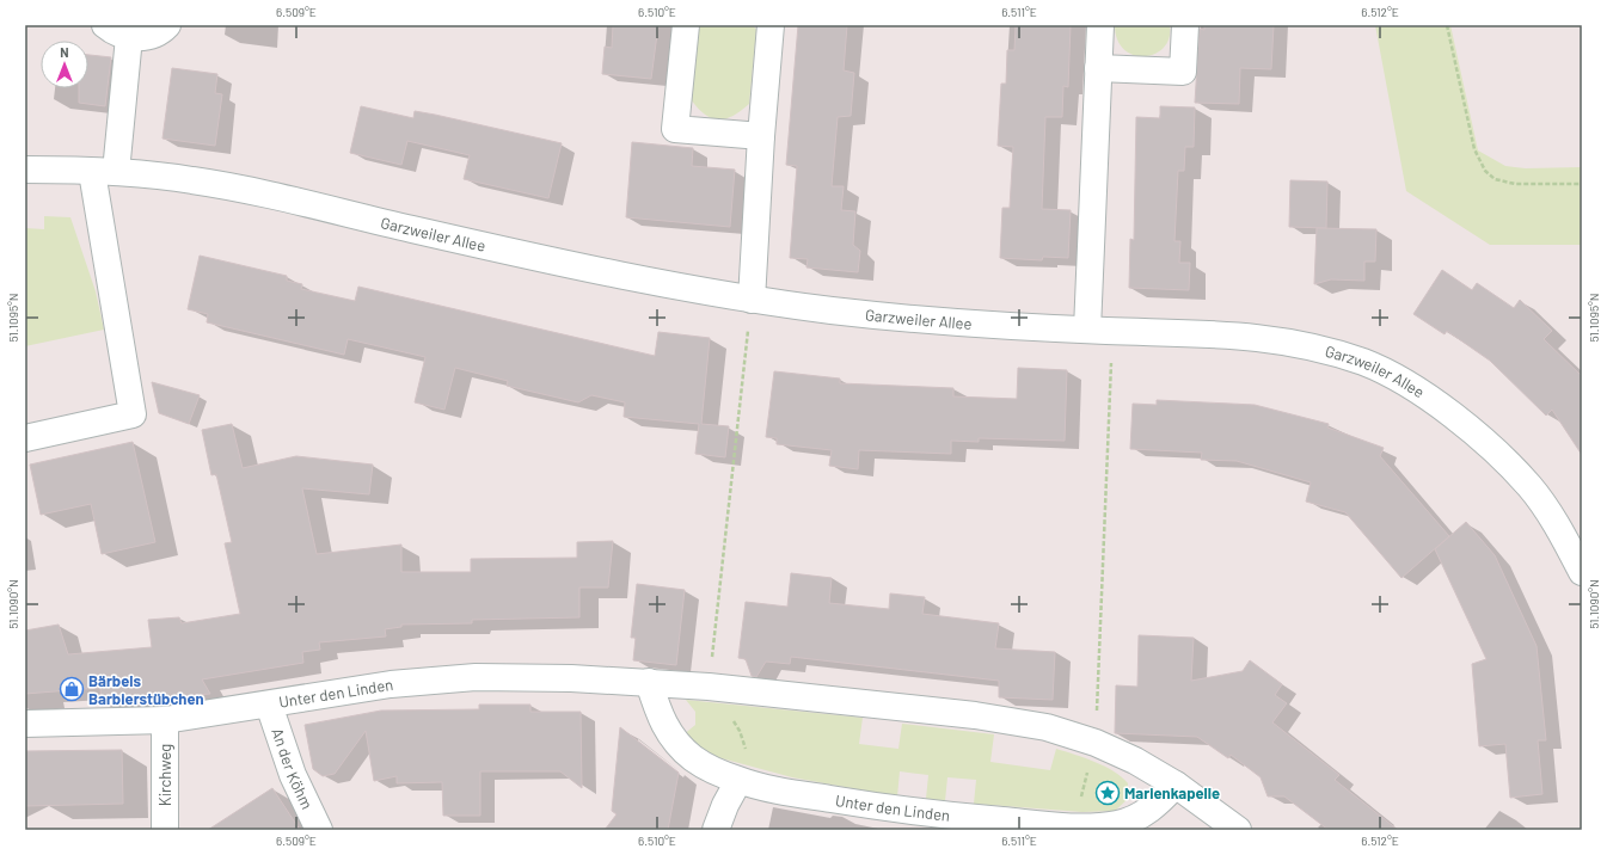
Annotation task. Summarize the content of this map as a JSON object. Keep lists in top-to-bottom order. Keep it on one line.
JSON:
{"streets":{"street":["Garzweiler Allee","Unter den Linden","An der Köhm","Kirchweg"]},"crossings":[["Unter den Linden","An der Köhm"],["Unter den Linden","Kirchweg"]],"places":{"shop":["Bärbels Barbierstübchen"],"place":["Marienkapelle"]},"north":"top","coordinates":["6.509°E","6.510°E","6.511°E","6.512°E","51.1095°N","51.1090°N"]}
